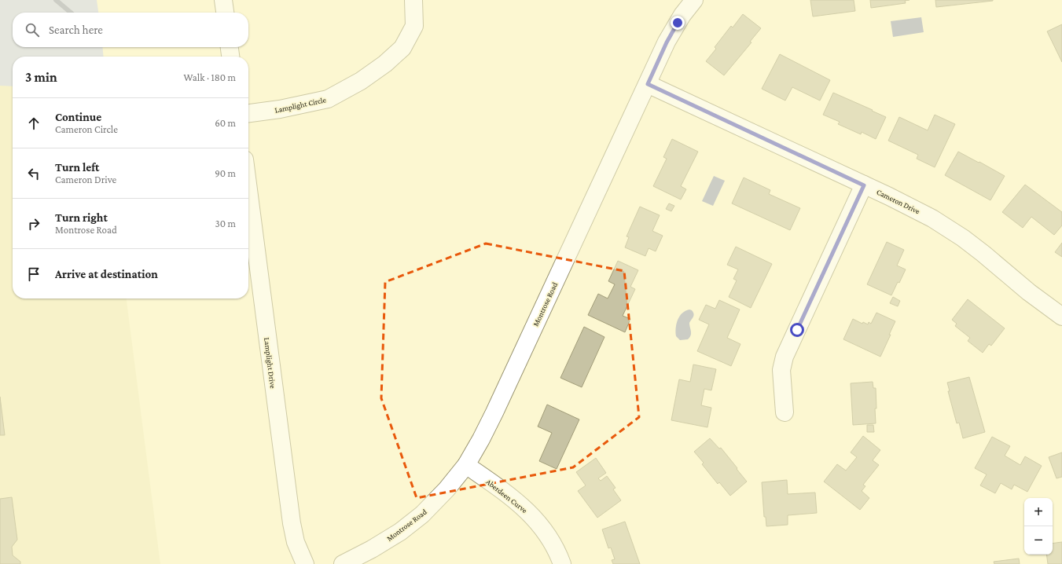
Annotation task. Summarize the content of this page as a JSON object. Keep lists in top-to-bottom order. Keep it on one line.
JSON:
{"streets":{"street":["Lamplight Circle","Cameron Drive","Montrose Road","Lamplight Drive","Aberdeen Curve"]},"crossings":[["Cameron Drive","Montrose Road"],["Montrose Road","Aberdeen Curve"]],"page":{"search":"Search here","heading":["3 min","Walk · 180 m"],"list":[["Continue","Cameron Circle","60 m"],["Turn left","Cameron Drive","90 m"],["Turn right","Montrose Road","30 m"],"Arrive at destination"],"map_buttons":["+","−"]}}
